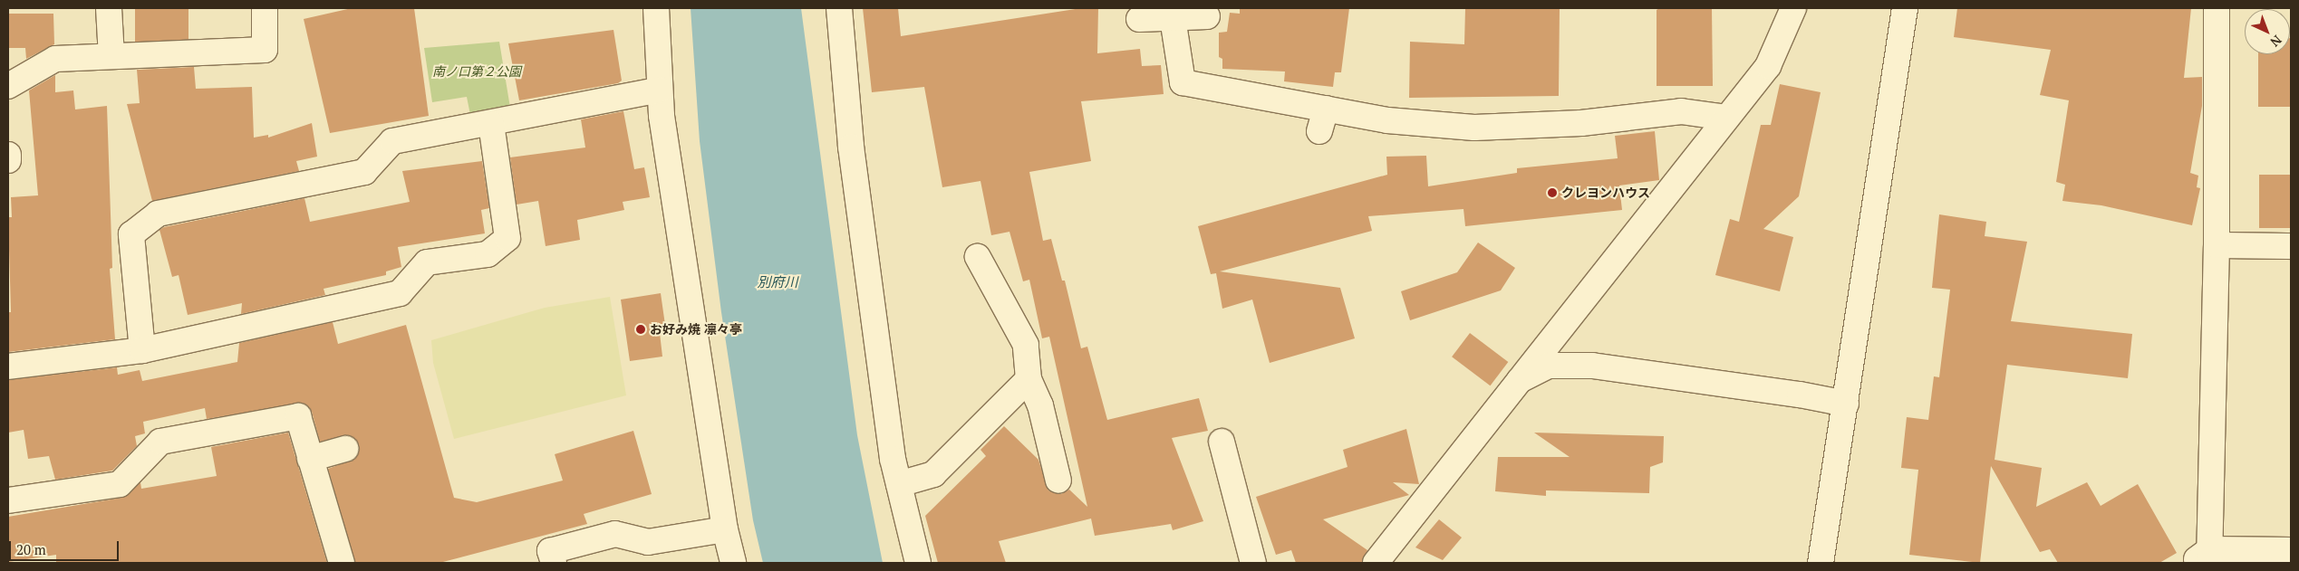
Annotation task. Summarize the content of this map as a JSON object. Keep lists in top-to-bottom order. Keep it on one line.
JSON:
{"water":["別府川"],"parks":["南ノ口第２公園"],"places":["クレヨンハウス","お好み焼 凛々亭"],"scale_bar":"20 m","north":"bottom right"}
